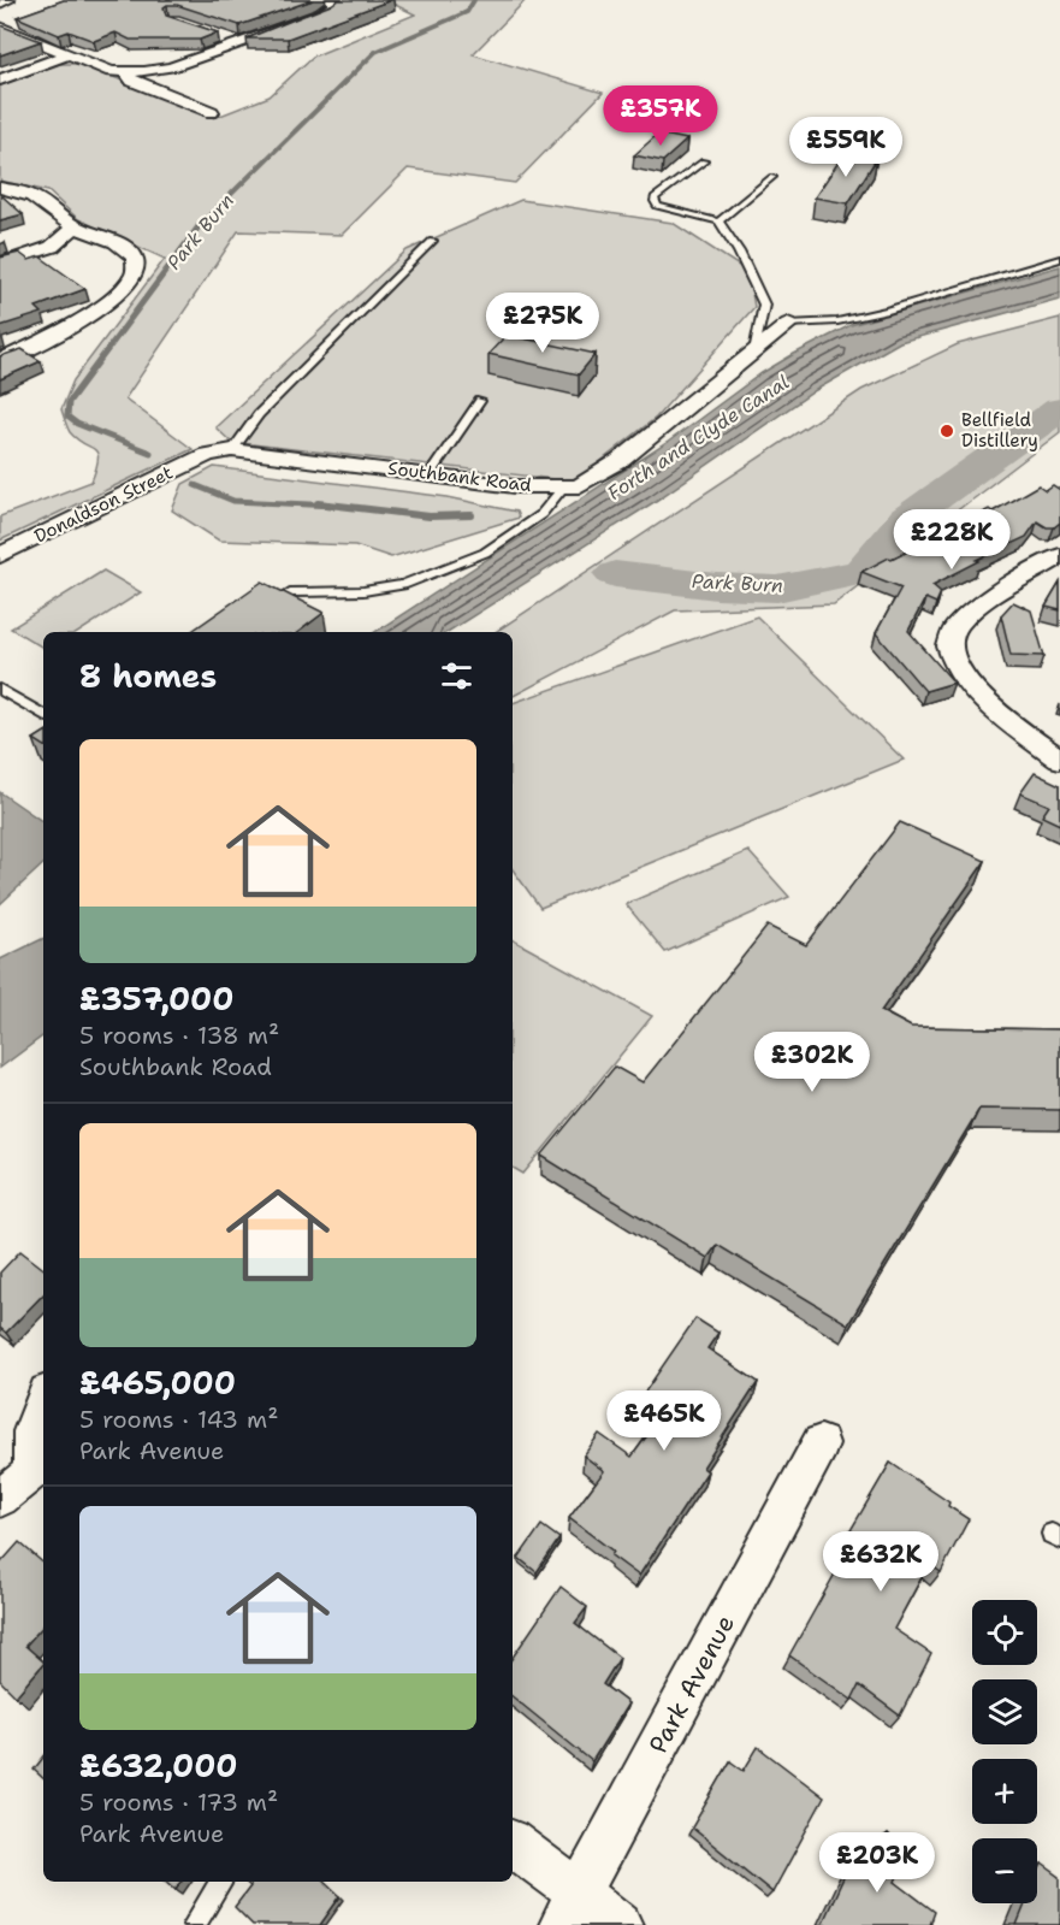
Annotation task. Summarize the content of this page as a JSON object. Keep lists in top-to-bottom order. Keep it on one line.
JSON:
{"streets":{"street":["Southbank Road","Donaldson Street","Park Avenue"]},"crossings":[["Southbank Road","Donaldson Street"]],"water":["Park Burn","Forth and Clyde Canal"],"places":["Bellfield Distillery"],"page":{"price":["£357K","£559K","£275K","£228K","£302K","£465K","£632K","£203K"],"heading":"8 homes","list":[{"name":"£357,000","note":"5 rooms · 138 m² · Southbank Road"},{"name":"£465,000","note":"5 rooms · 143 m² · Park Avenue"},{"name":"£632,000","note":"5 rooms · 173 m² · Park Avenue"}],"map_buttons":["+","−"]}}
